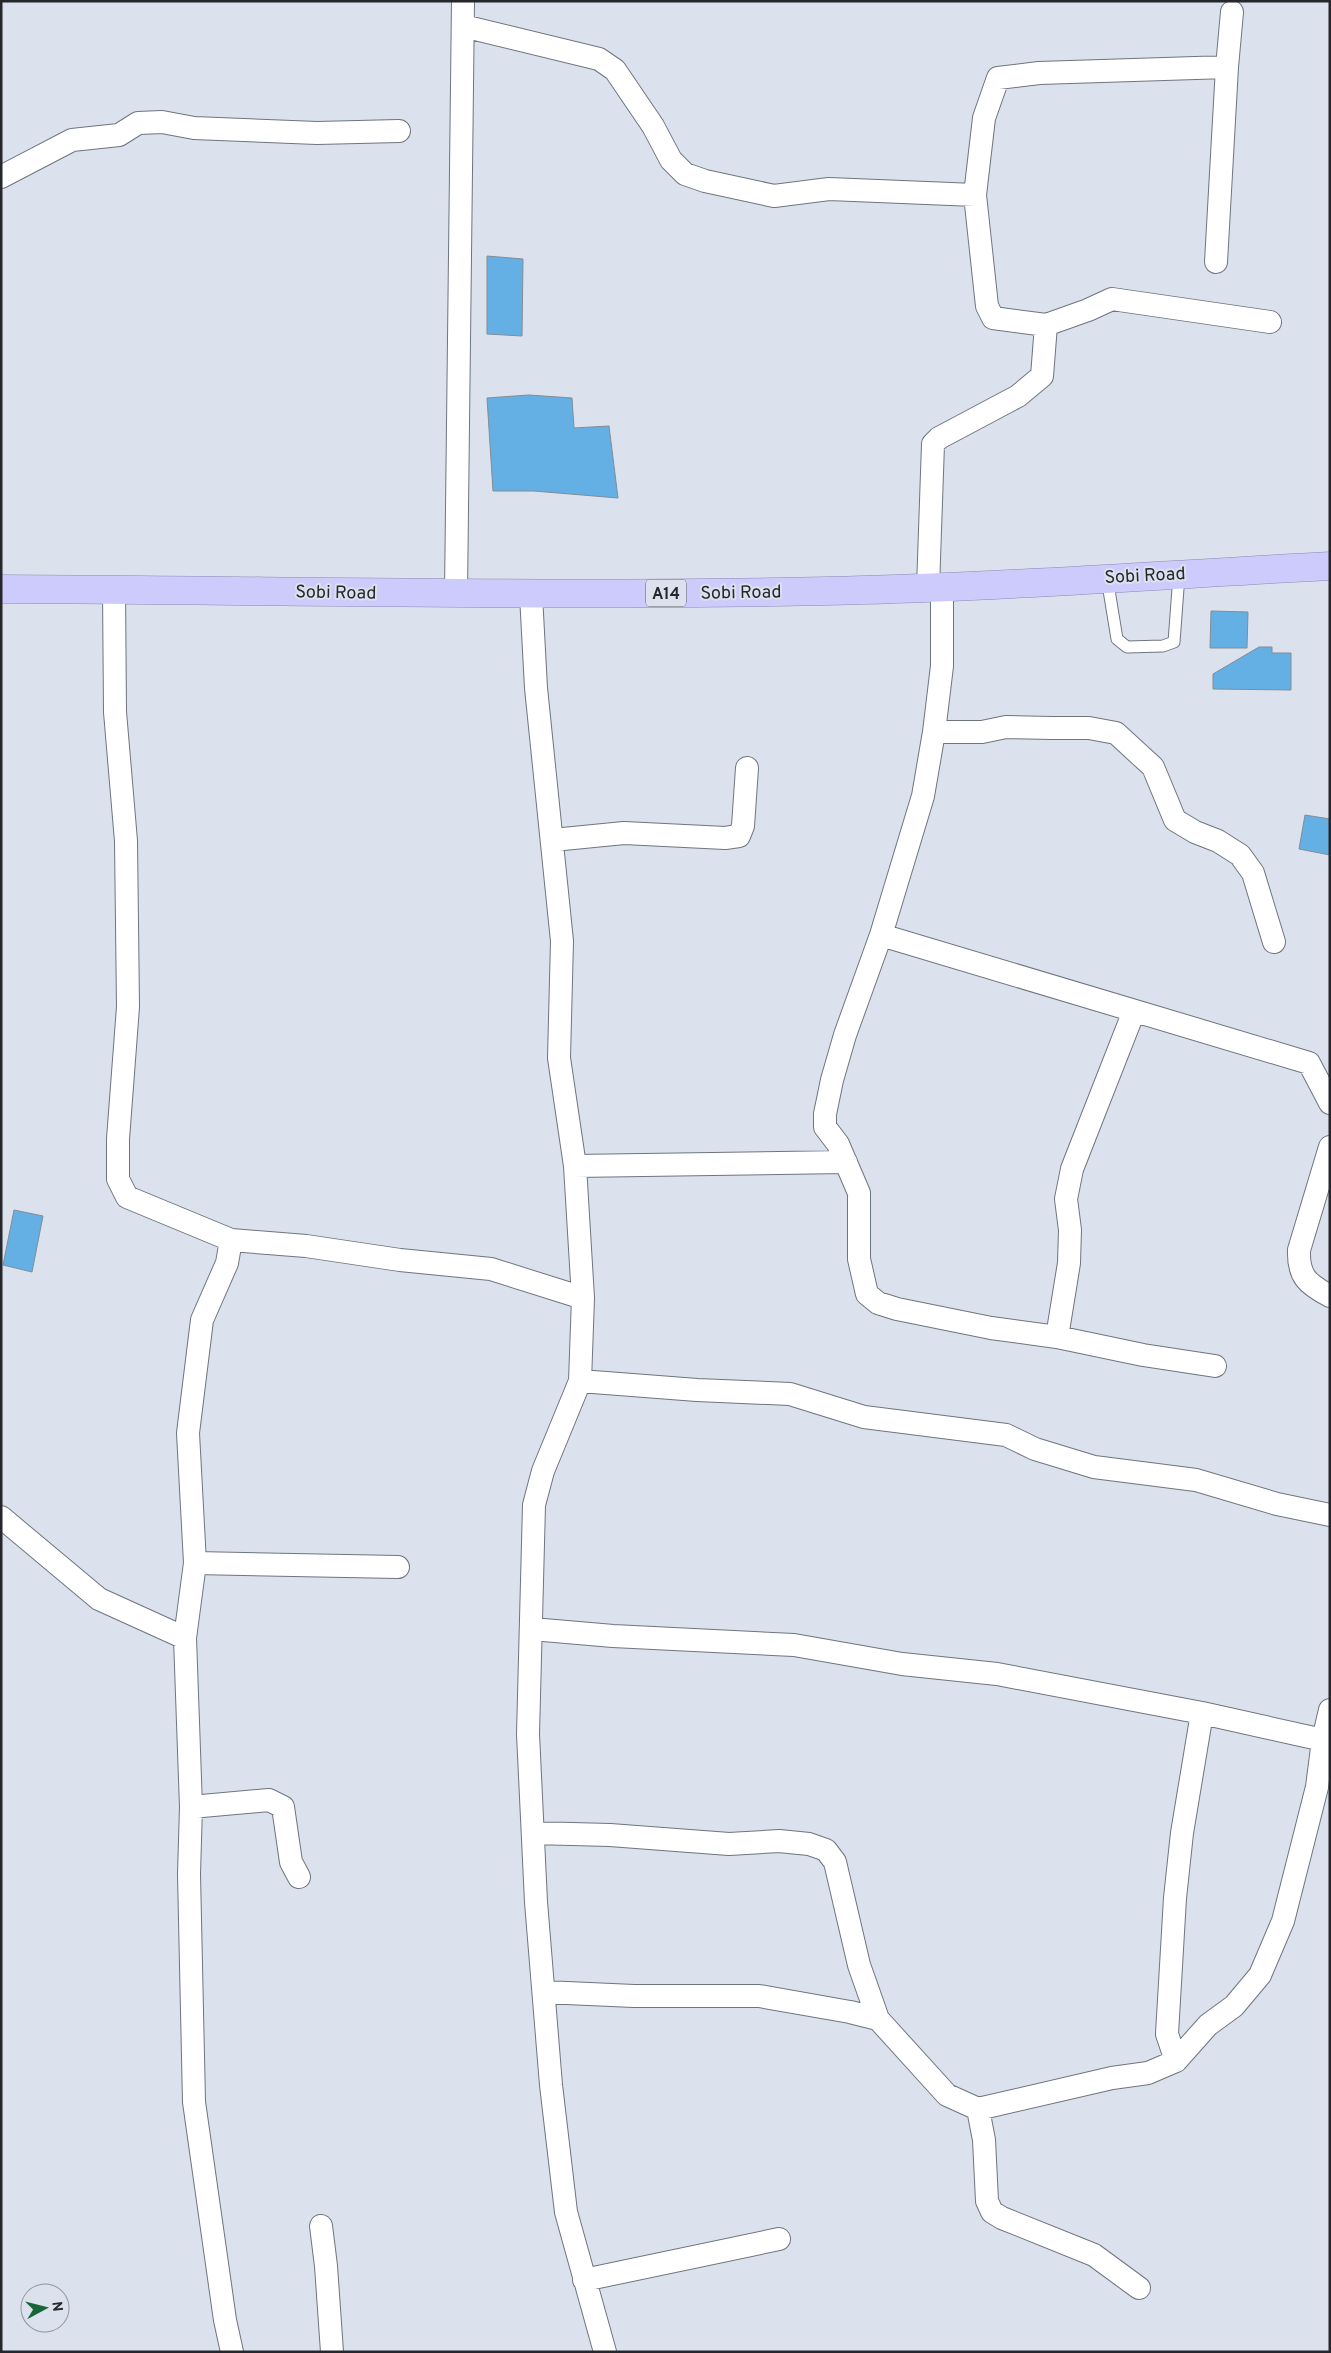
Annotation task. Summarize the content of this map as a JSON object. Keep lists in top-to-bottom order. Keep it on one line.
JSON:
{"streets":{"highway":["Sobi Road","A14"]},"north":"right"}
